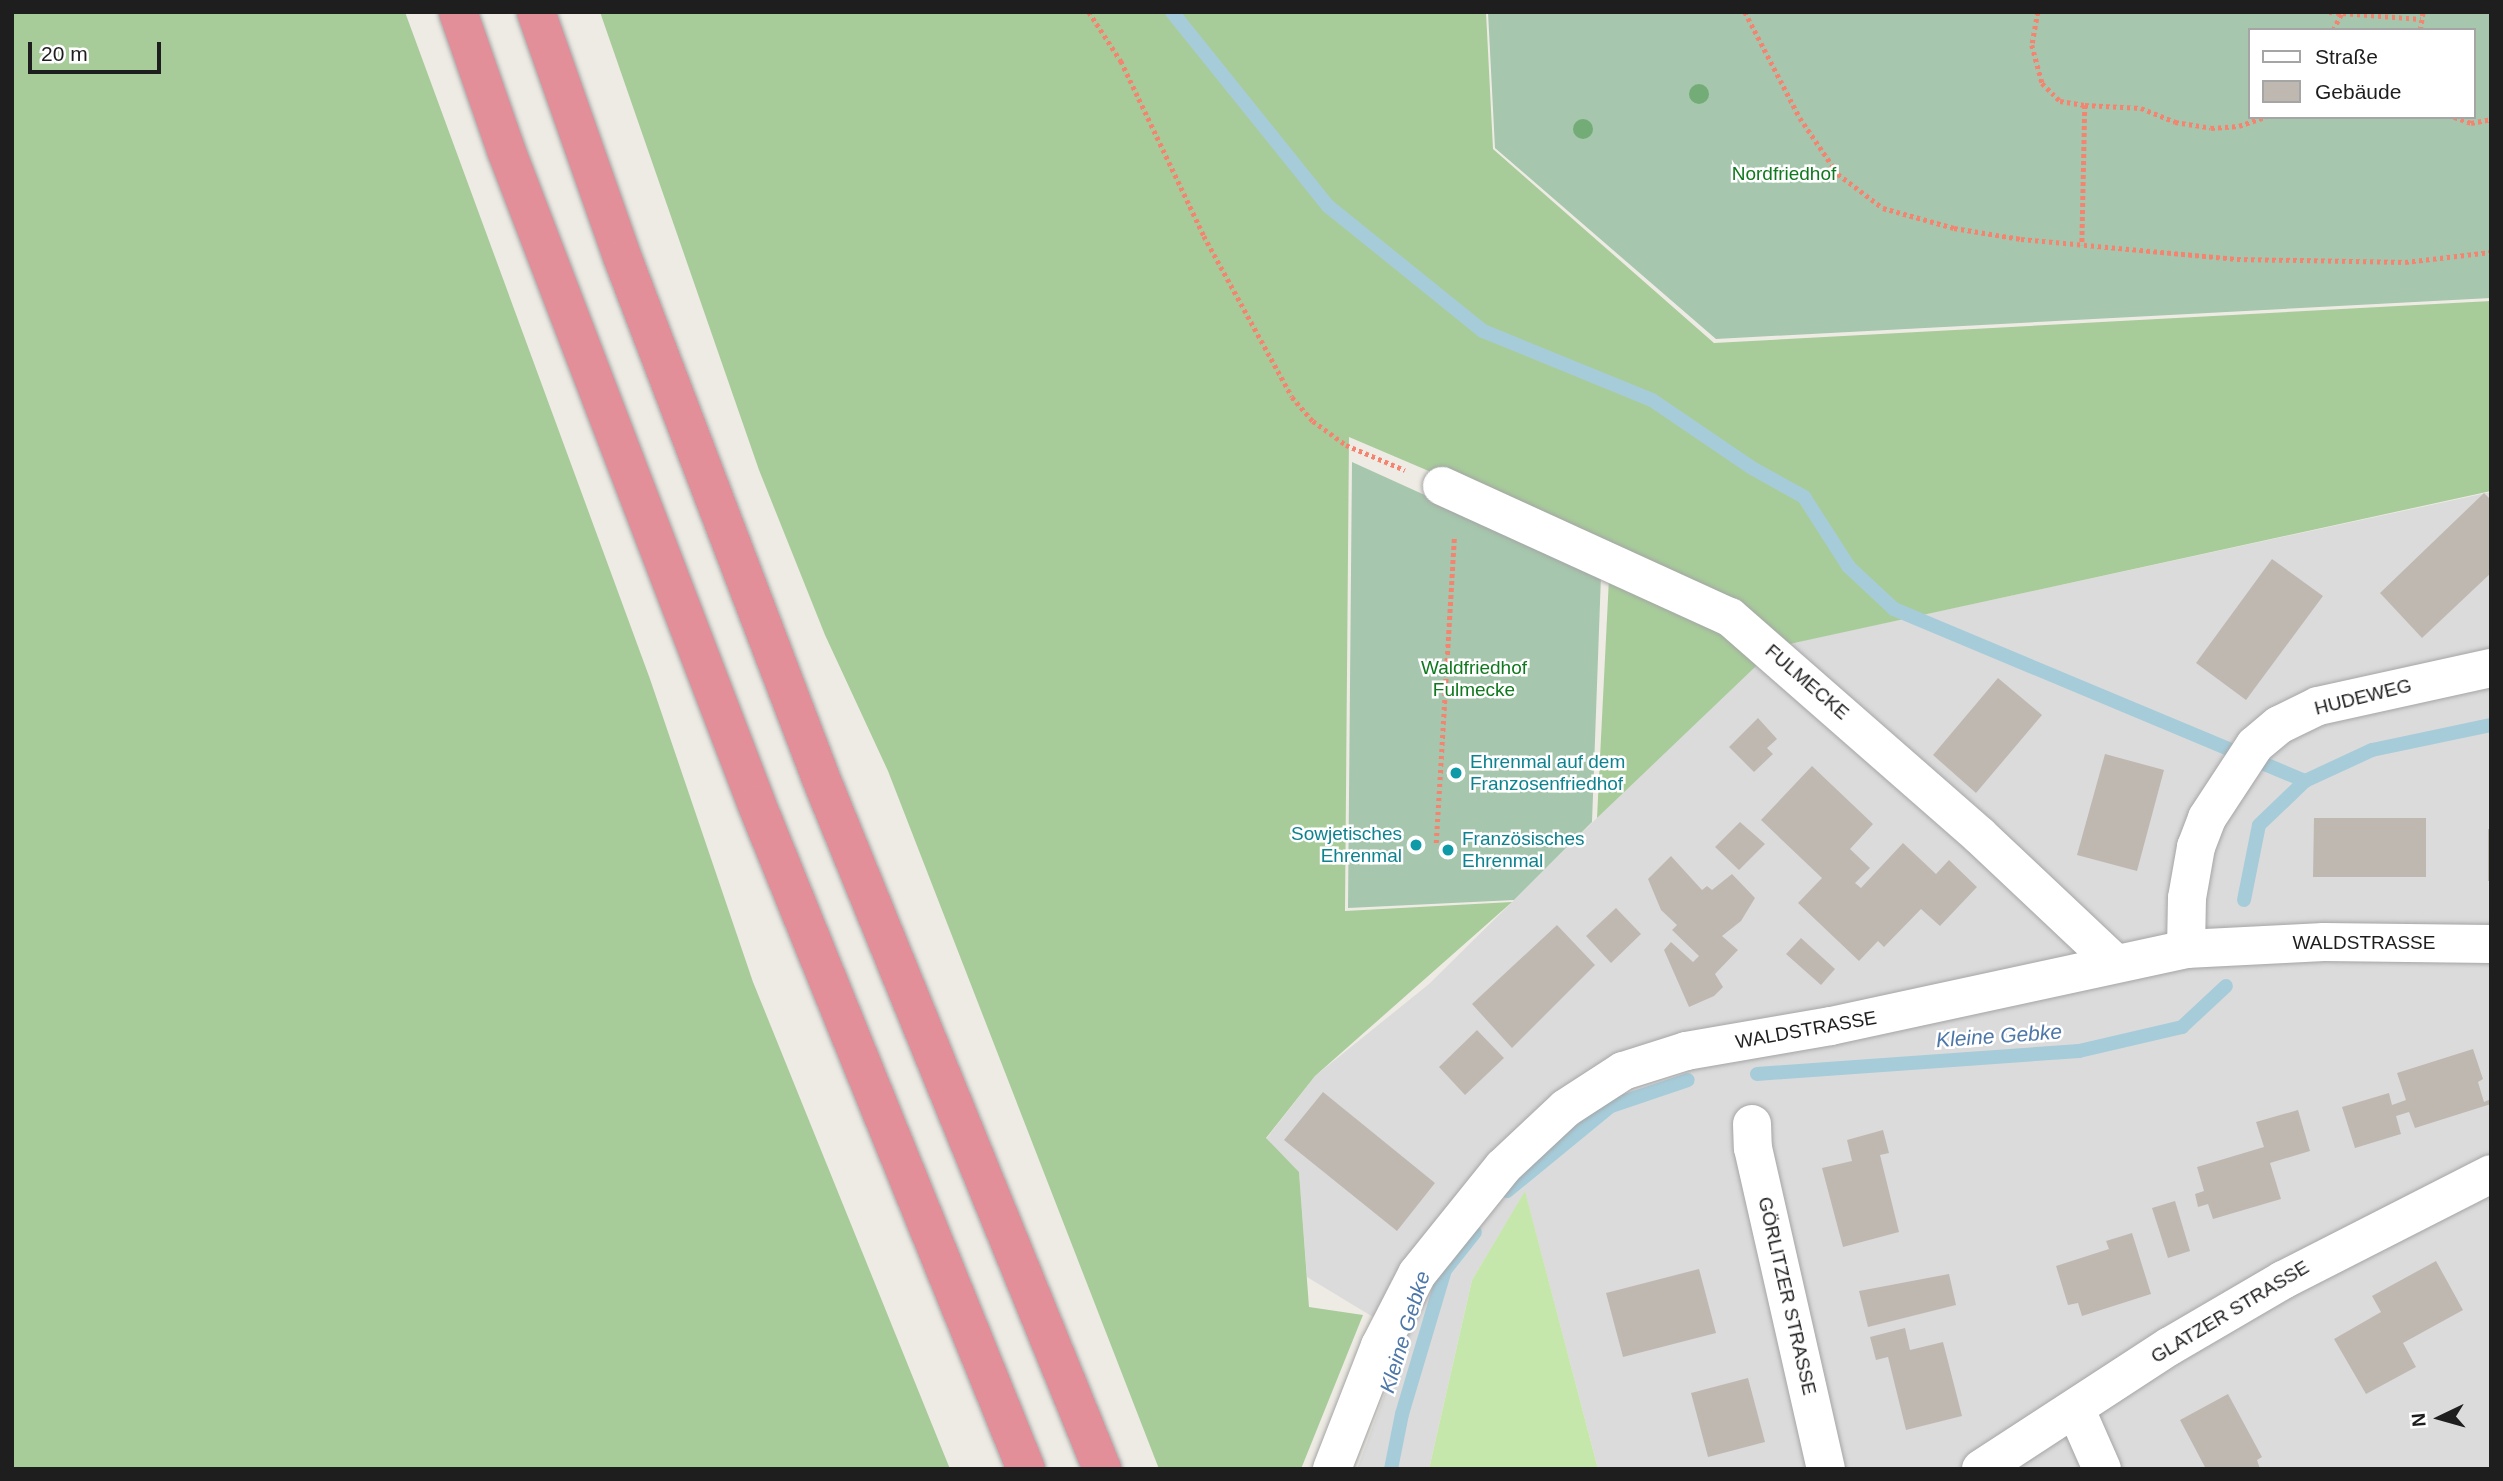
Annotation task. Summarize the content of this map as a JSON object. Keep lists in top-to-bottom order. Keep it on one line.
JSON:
{"streets":{"street":["FULMECKE","HUDEWEG","WALDSTRASSE","GÖRLITZER STRASSE","GLATZER STRASSE"]},"crossings":[["FULMECKE","WALDSTRASSE"],["HUDEWEG","WALDSTRASSE"]],"water":["Kleine Gebke"],"parks":["Nordfriedhof","Waldfriedhof Fulmecke"],"places":["Ehrenmal auf dem Franzosenfriedhof","Sowjetisches Ehrenmal","Französisches Ehrenmal"],"legend":["Straße","Gebäude"],"scale_bar":"20 m","north":"left"}
